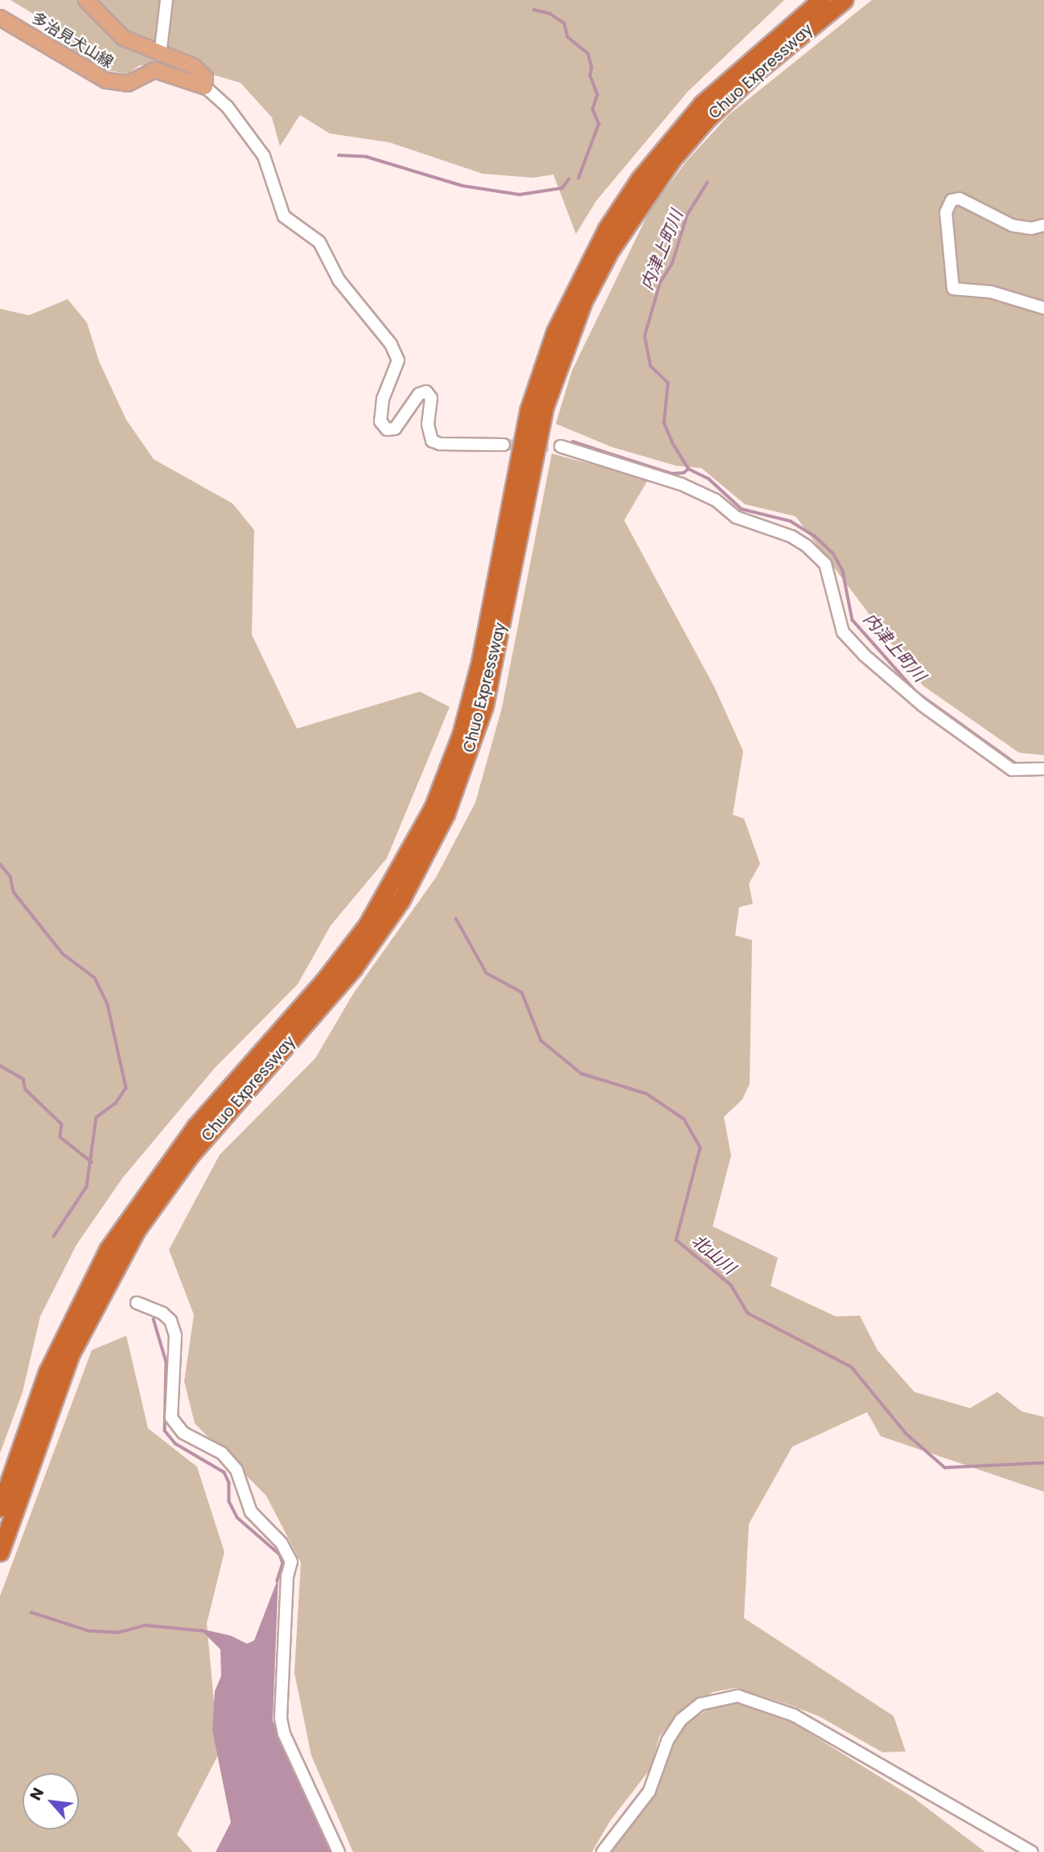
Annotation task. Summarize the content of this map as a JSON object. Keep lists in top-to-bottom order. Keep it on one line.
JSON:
{"streets":{"highway":["Chuo Expressway"],"main road":["多治見犬山線"]},"water":["内津上町川","北山川"],"north":"top left"}
